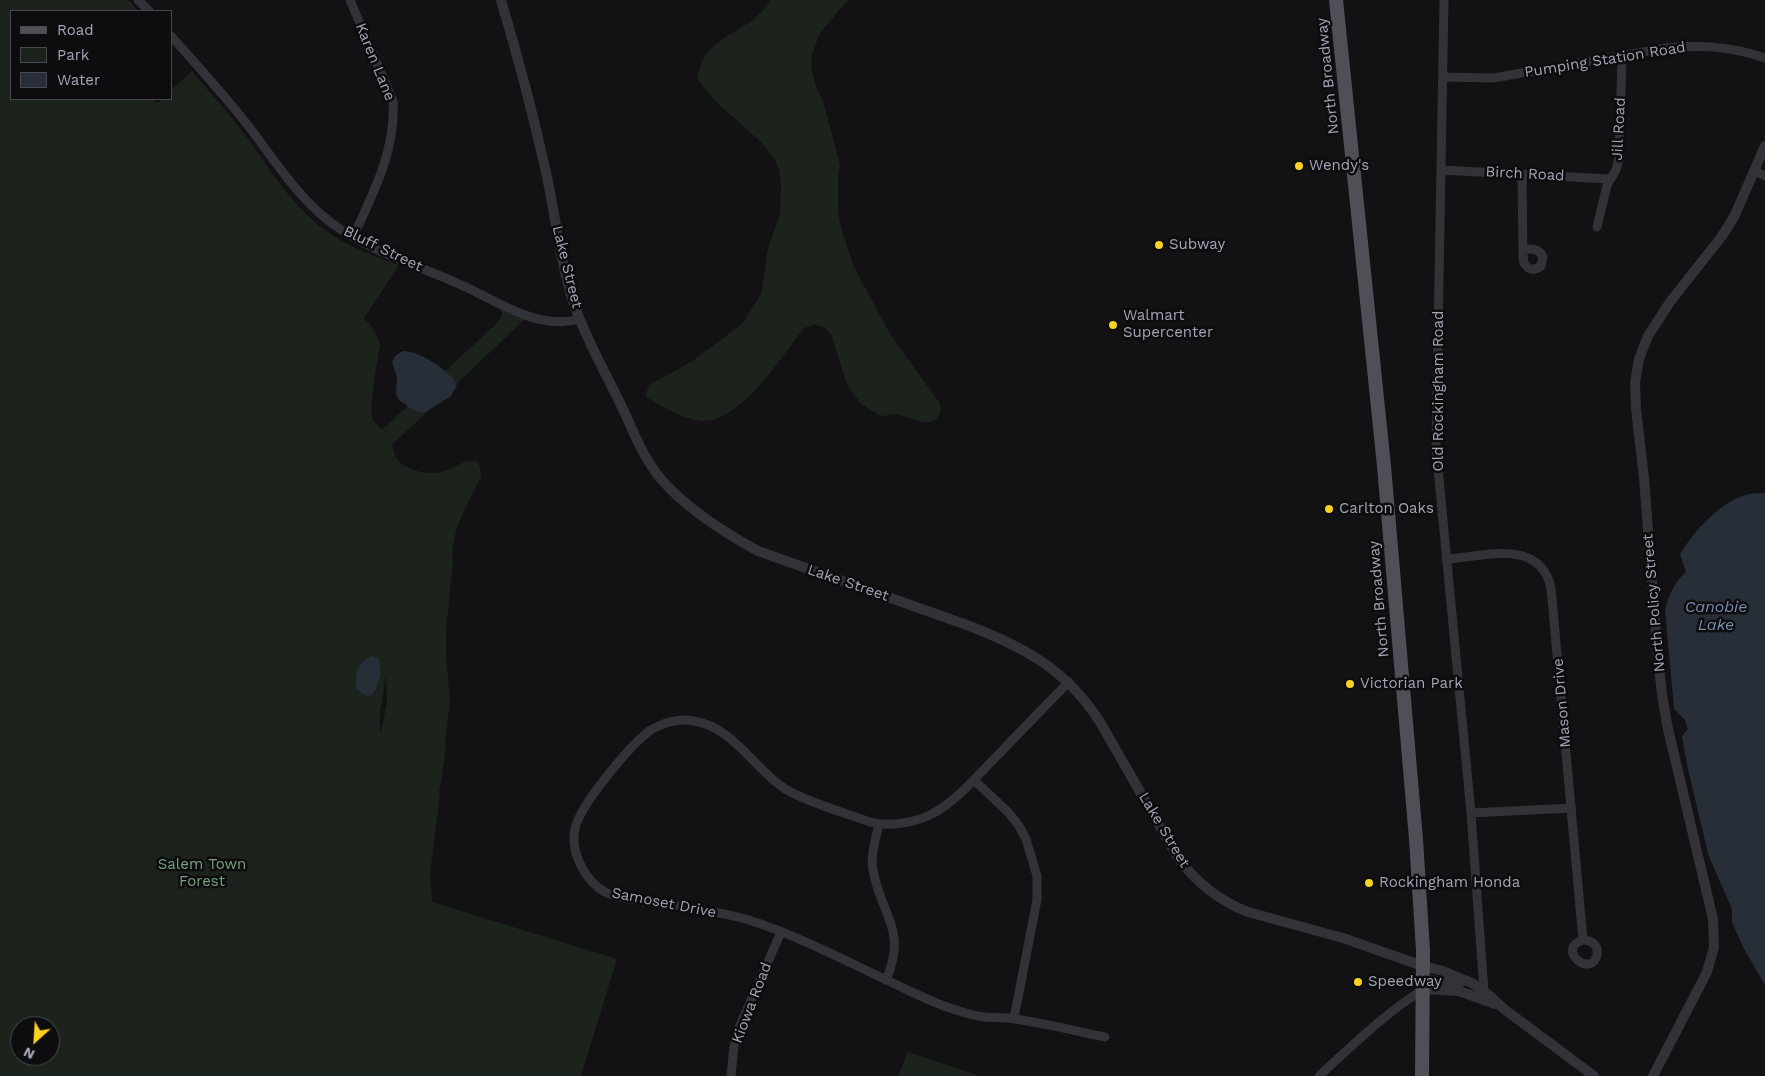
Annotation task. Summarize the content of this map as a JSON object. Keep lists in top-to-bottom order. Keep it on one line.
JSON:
{"streets":{"main road":["North Broadway"],"street":["Pumping Station Road","Karen Lane","Jill Road","Birch Road","Bluff Street","Lake Street","Old Rockingham Road","North Policy Street","Mason Drive","Samoset Drive","Kiowa Road"]},"crossings":[["Pumping Station Road","Jill Road"],["Pumping Station Road","Old Rockingham Road"],["Karen Lane","Bluff Street"],["North Broadway","Lake Street"],["Jill Road","Birch Road"],["Birch Road","Old Rockingham Road"],["Bluff Street","Lake Street"],["Lake Street","Old Rockingham Road"],["Lake Street","Samoset Drive"],["Old Rockingham Road","Mason Drive"],["Samoset Drive","Kiowa Road"]],"water":["Canobie Lake"],"parks":["Salem Town Forest"],"places":["Wendy's","Subway","Walmart Supercenter","Carlton Oaks","Victorian Park","Rockingham Honda","Speedway"],"legend":["Road","Park","Water"],"north":"bottom left"}
